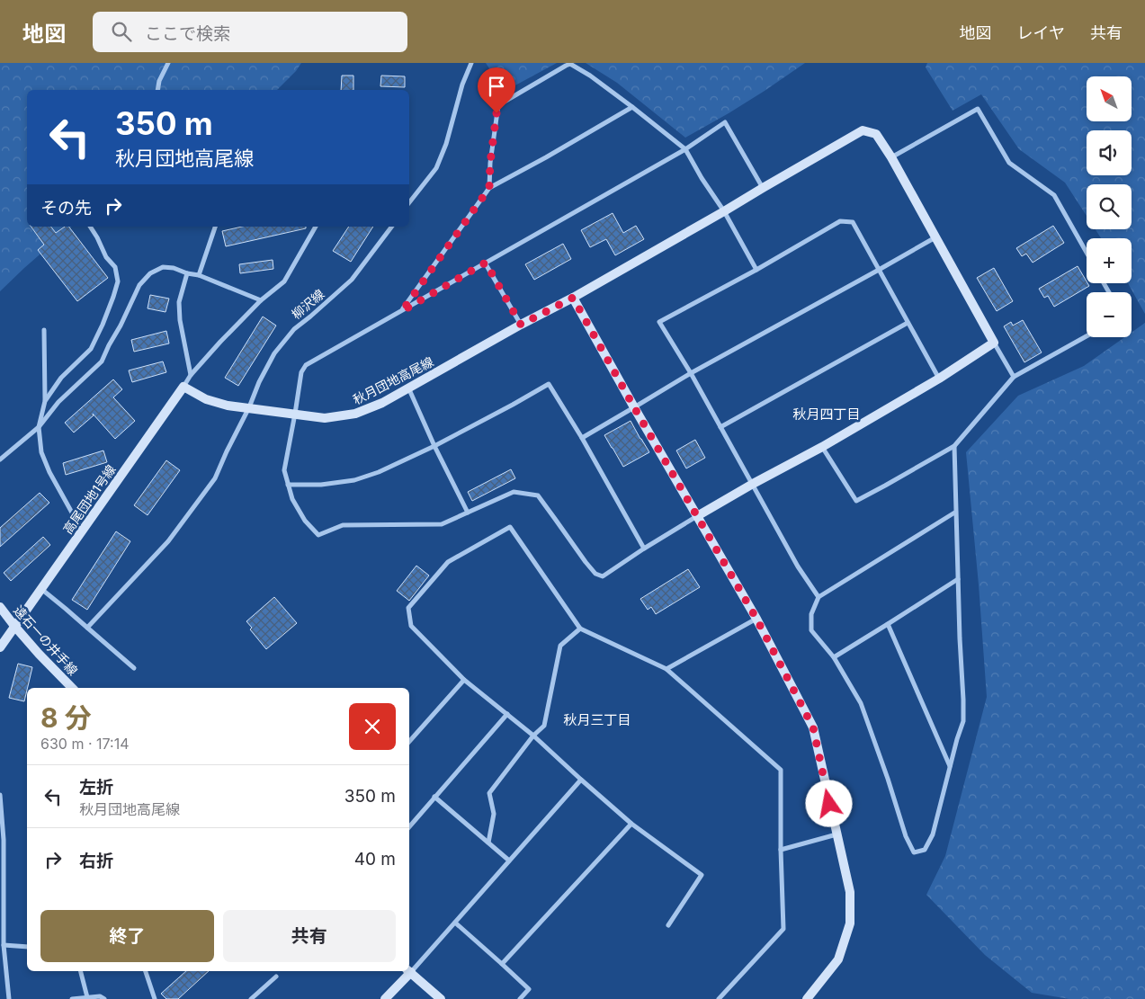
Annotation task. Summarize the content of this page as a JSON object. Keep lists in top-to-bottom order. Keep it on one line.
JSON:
{"streets":{"street":["柳沢線","秋月団地高尾線","高尾団地1号線","遠石一の井手線"]},"crossings":[["柳沢線","秋月団地高尾線"],["秋月団地高尾線","高尾団地1号線"],["高尾団地1号線","遠石一の井手線"]],"districts":["秋月四丁目","秋月三丁目"],"north":"top left","page":{"header":"地図","search":"ここで検索","nav":["地図","レイヤ","共有"],"map_buttons":["+","−"],"turn":["350 m","秋月団地高尾線"],"then":"その先","heading":["8 分","630 m · 17:14"],"list":[{"name":"左折","note":"秋月団地高尾線","value":"350 m"},{"name":"右折","value":"40 m"}],"buttons":["終了","共有"]}}
